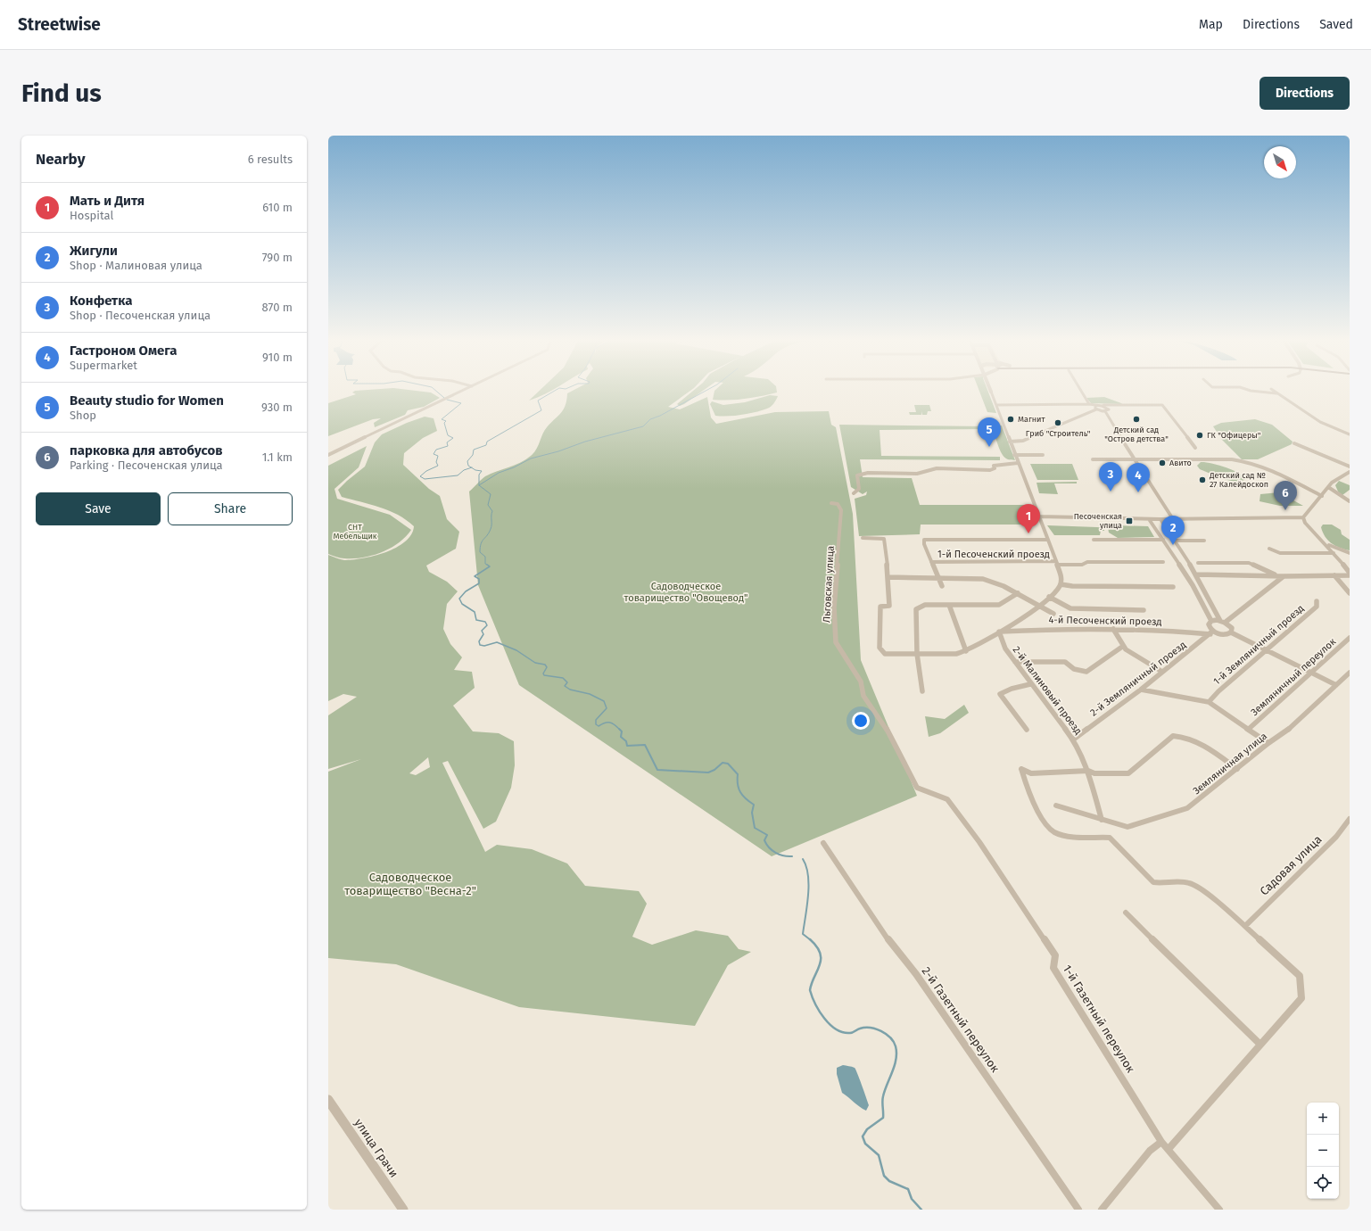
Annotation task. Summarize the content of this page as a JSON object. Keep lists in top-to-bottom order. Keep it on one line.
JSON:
{"streets":{"street":["1-й Песоченский проезд","Льговская улица","4-й Песоченский проезд","1-й Земляничный проезд","Земляничный переулок","2-й Земляничный проезд","2-й Малиновый проезд","Земляничная улица","Садовая улица","1-й Газетный переулок","2-й Газетный переулок","улица Грачи"]},"crossings":[["Льговская улица","1-й Газетный переулок"],["4-й Песоченский проезд","2-й Земляничный проезд"],["4-й Песоченский проезд","2-й Малиновый проезд"],["2-й Земляничный проезд","2-й Малиновый проезд"],["2-й Малиновый проезд","Земляничная улица"]],"parks":["СНТ Мебельщик","Садоводческое товарищество \"Овощевод\"","Садоводческое товарищество \"Весна-2\""],"places":{"other":["Магнит","Детский сад \"Остров детства\"","Гриб \"Строитель\"","ГК \"Офицеры\"","Авито","Детский сад № 27 Калейдоскоп"],"transit":["Песоченская улица"]},"north":"bottom right","page":{"header":"Streetwise","nav":["Map","Directions","Saved"],"buttons":["Directions",["Save","Share"]],"title":"Find us","heading":["Nearby","6 results"],"list":[{"mark":"1","name":"Мать и Дитя","note":"Hospital","value":"610 m"},{"mark":"2","name":"Жигули","note":"Shop · Малиновая улица","value":"790 m"},{"mark":"3","name":"Конфетка","note":"Shop · Песоченская улица","value":"870 m"},{"mark":"4","name":"Гастроном Омега","note":"Supermarket","value":"910 m"},{"mark":"5","name":"Beauty studio for Women","note":"Shop","value":"930 m"},{"mark":"6","name":"парковка для автобусов","note":"Parking · Песоченская улица","value":"1.1 km"}],"pins":["5","3","4","6","1","2"],"map_buttons":["+","−"]}}
